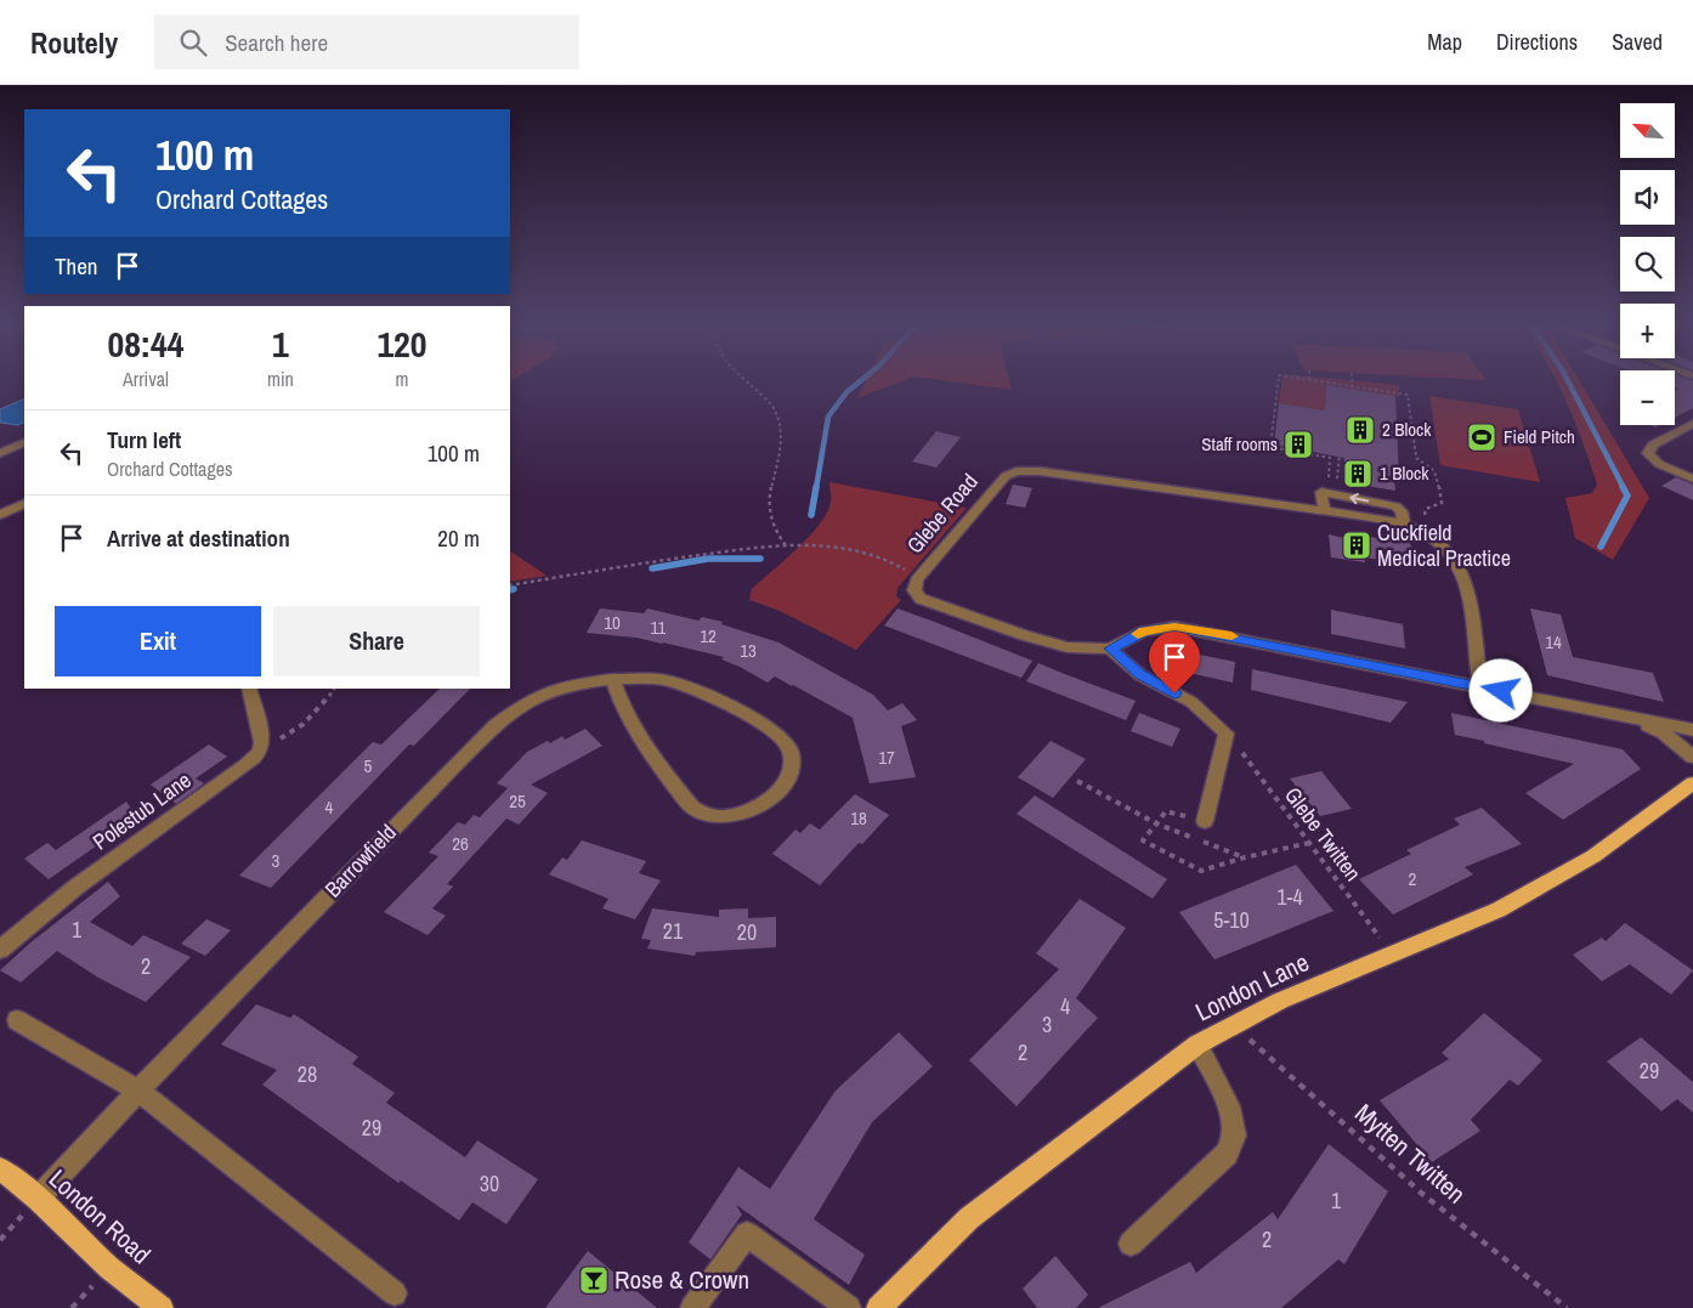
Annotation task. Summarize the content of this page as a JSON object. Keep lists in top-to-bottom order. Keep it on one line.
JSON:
{"streets":{"main road":["London Lane","London Road"],"street":["Glebe Road","Polestub Lane","Barrowfield"],"path":["Glebe Twitten","Mytten Twitten"]},"crossings":[["Glebe Twitten","London Lane"],["Barrowfield","London Road"],["London Lane","Mytten Twitten"]],"places":{"building":["2 Block","Staff rooms","1 Block","Cuckfield Medical Practice"],"sports":["Field Pitch"],"bar":["Rose & Crown"]},"house_numbers":["10","11","12","14","13","17","5","25","4","18","26","3","2","1-4","5-10","1","21","20","2","4","3","2","29","28","29","30","1","2"],"north":"top left","page":{"header":"Routely","search":"Search here","nav":["Map","Directions","Saved"],"map_buttons":["+","−"],"turn":["100 m","Orchard Cottages"],"then":"Then","eta":["08:44","Arrival","1","min","120","m"],"list":[{"name":"Turn left","note":"Orchard Cottages","value":"100 m"},{"name":"Arrive at destination","value":"20 m"}],"buttons":["Exit","Share"]}}
